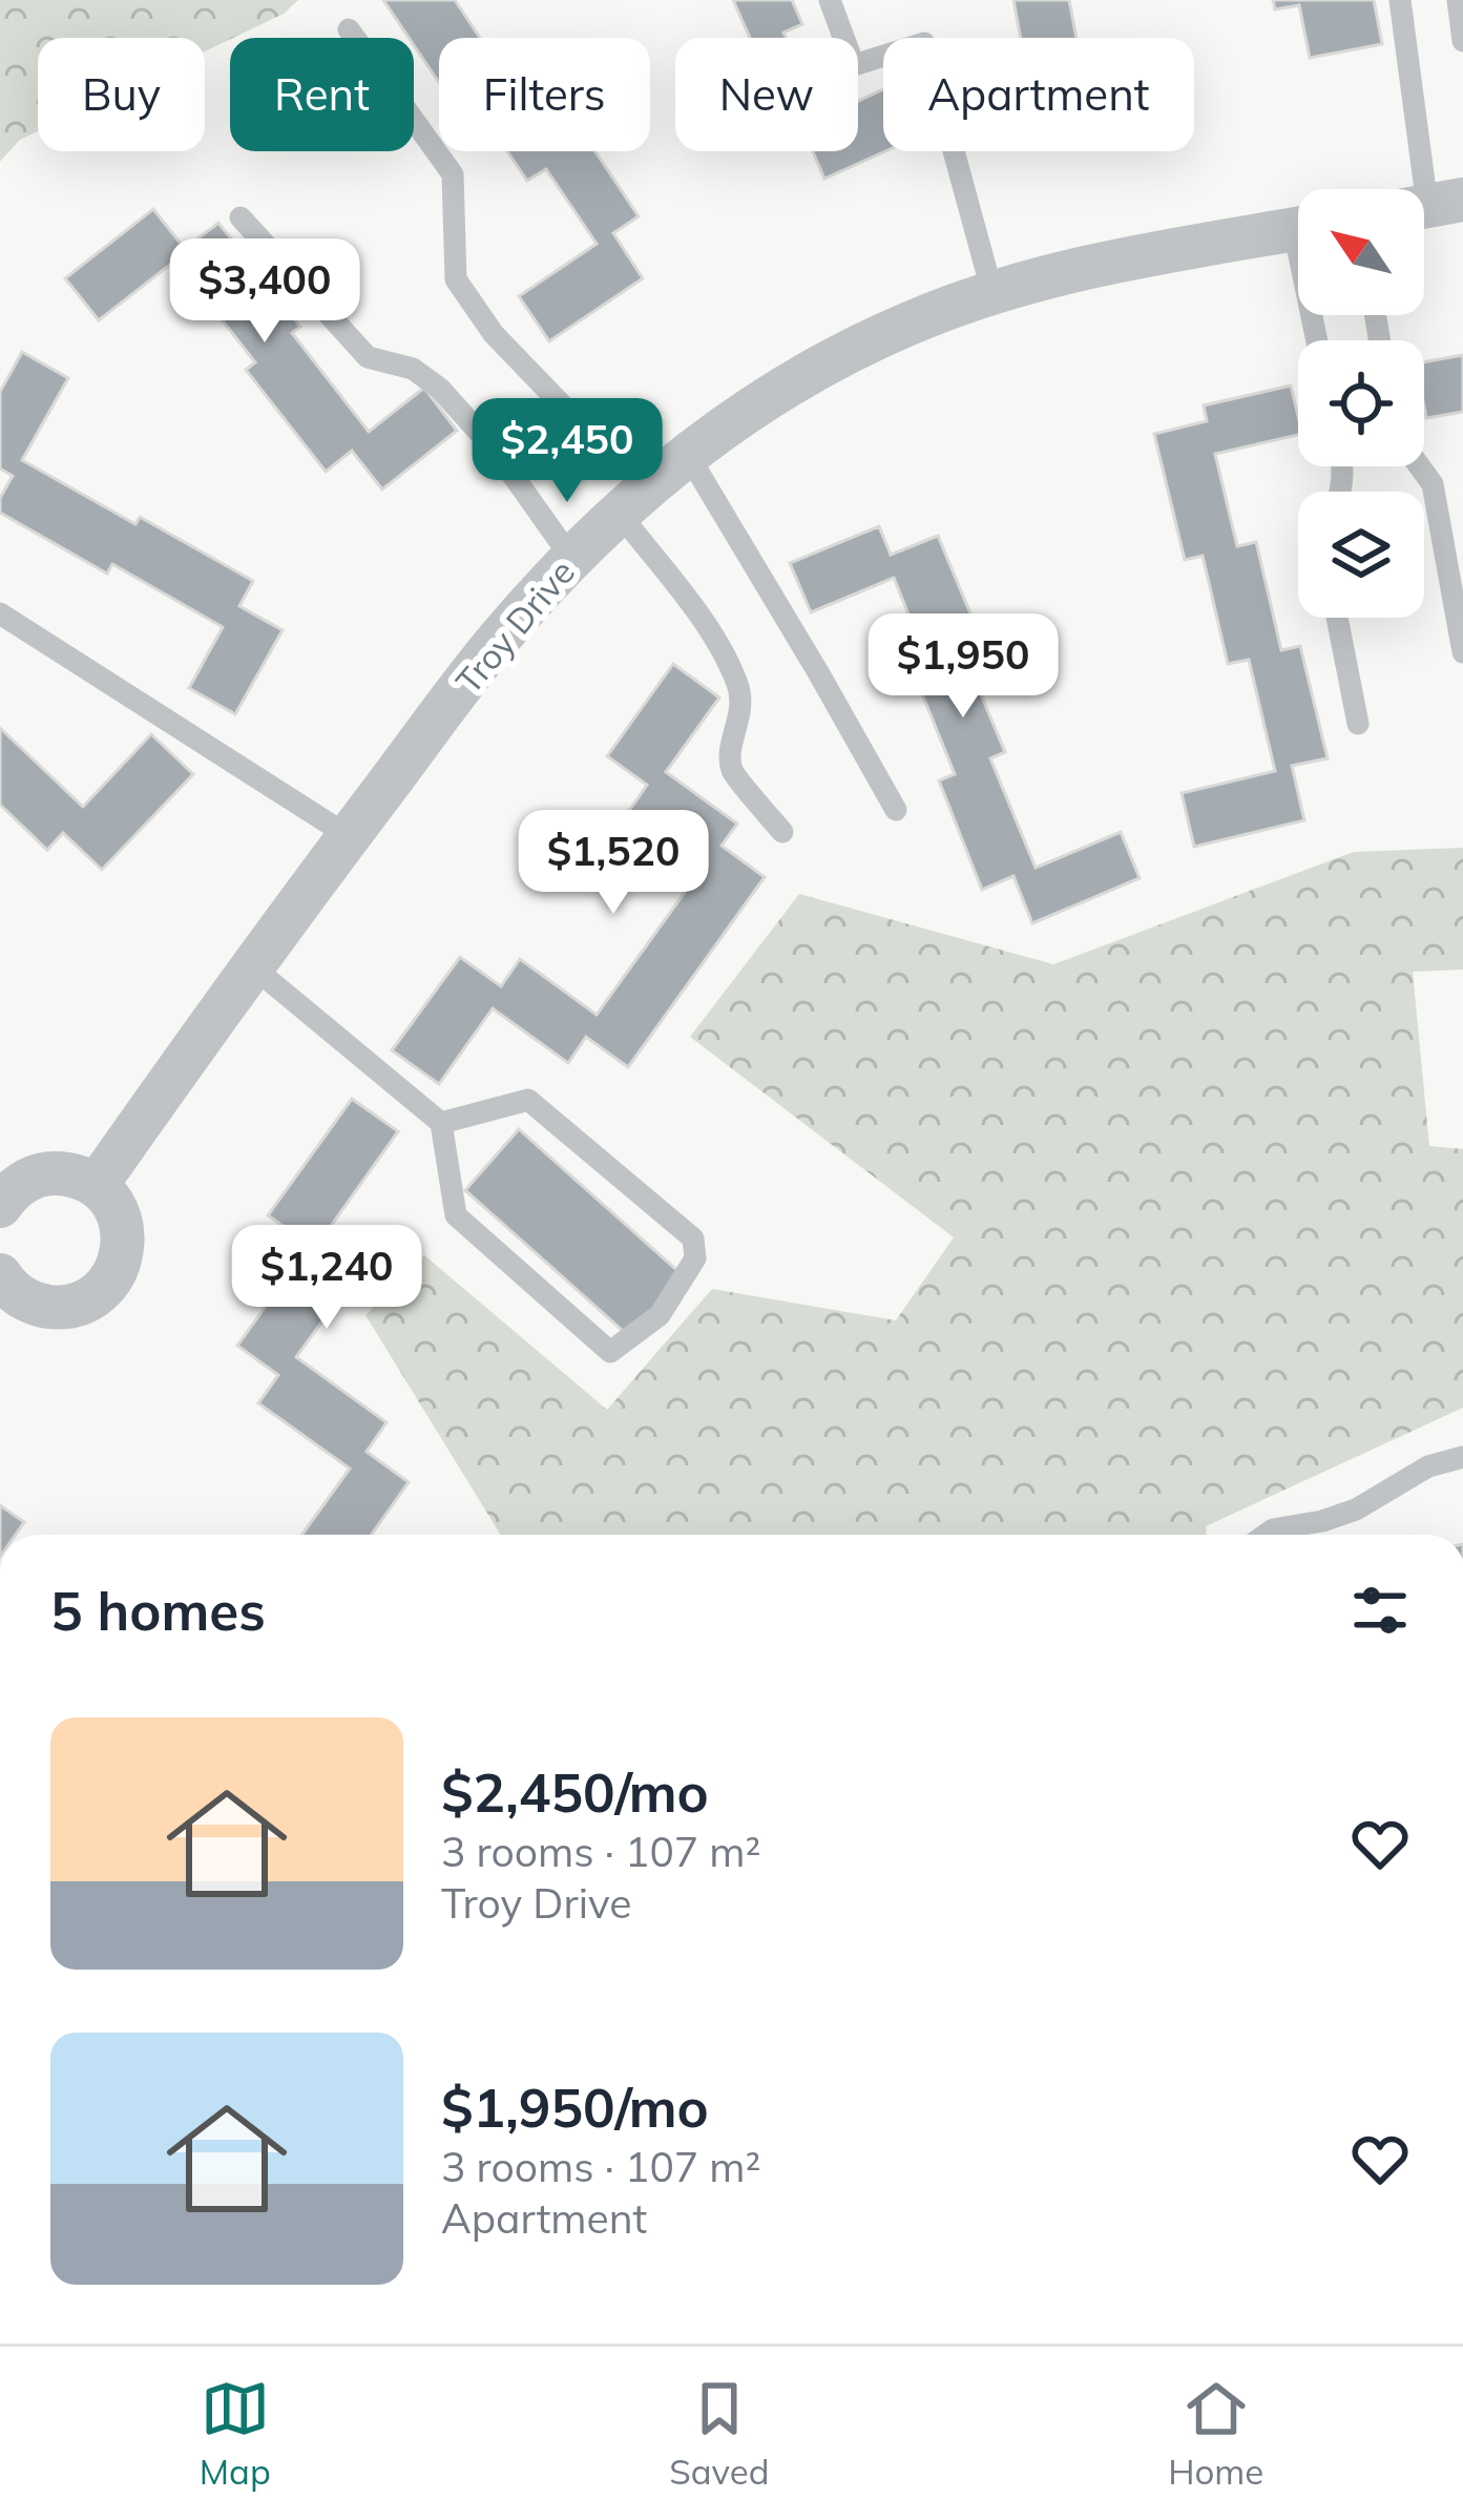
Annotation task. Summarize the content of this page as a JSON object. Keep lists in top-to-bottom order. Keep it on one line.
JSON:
{"streets":{"street":["Troy Drive"]},"north":"top left","page":{"chip":["Buy","Rent","Filters","New","Apartment"],"price":["$3,400","$2,450","$1,950","$1,520","$1,240"],"heading":"5 homes","list":[{"name":"$2,450/mo","note":"3 rooms · 107 m² · Troy Drive"},{"name":"$1,950/mo","note":"3 rooms · 107 m² · Apartment"}],"tabs":["Map","Saved","Home"]}}
